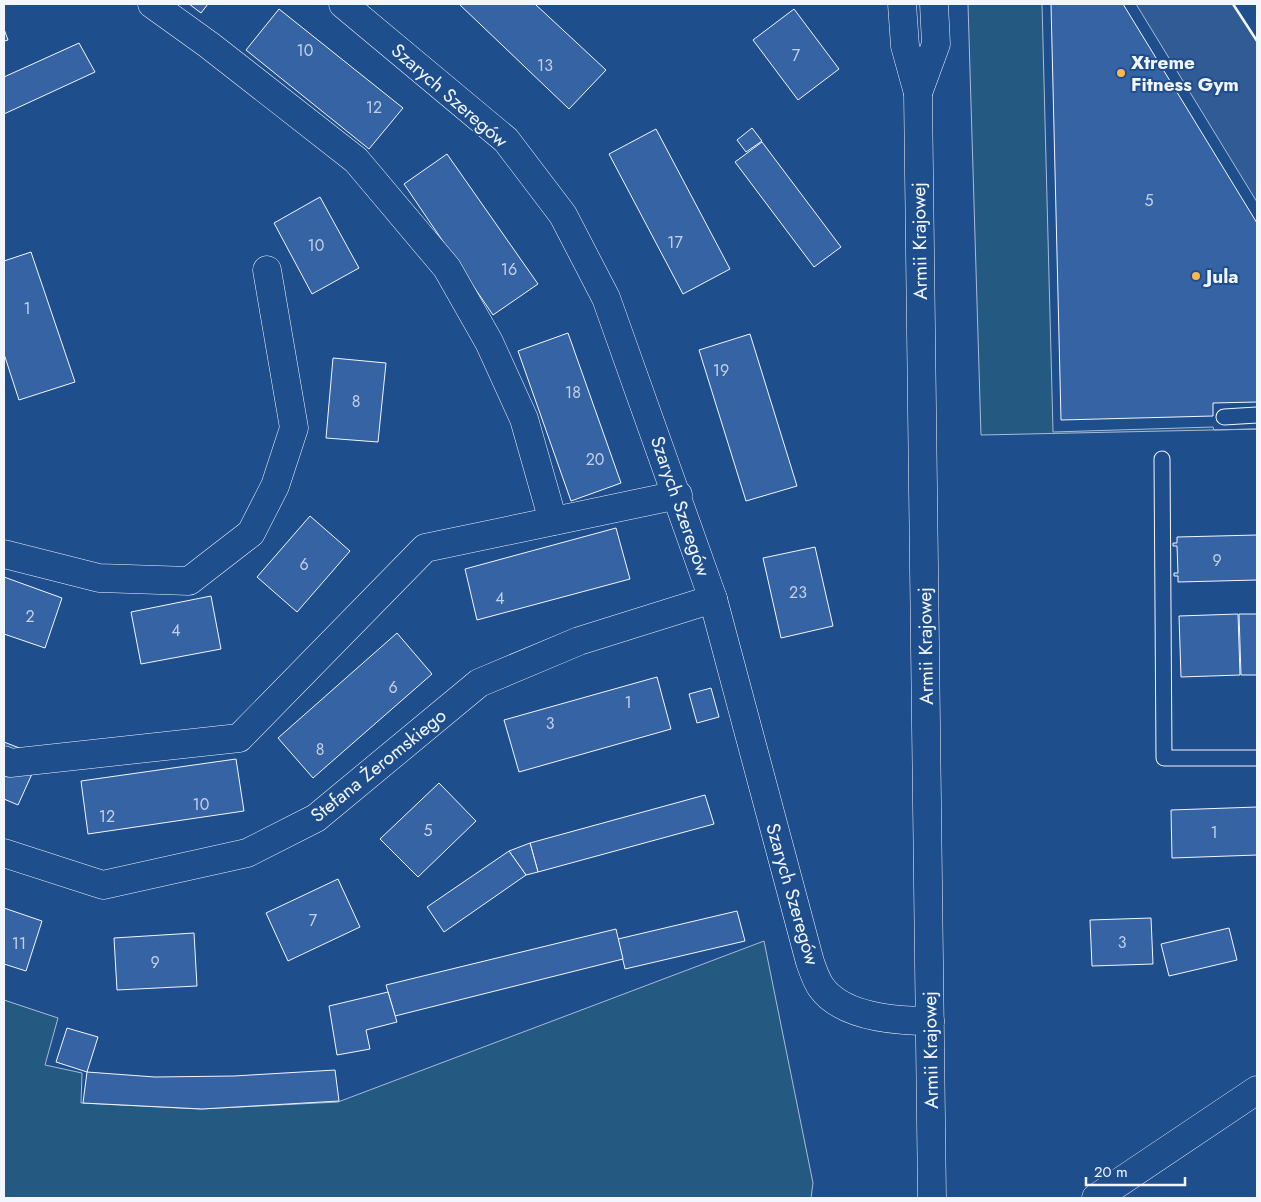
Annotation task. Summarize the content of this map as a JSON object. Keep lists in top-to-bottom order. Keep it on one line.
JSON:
{"streets":{"street":["Szarych Szeregów","Armii Krajowej","Stefana Żeromskiego"]},"crossings":[["Szarych Szeregów","Armii Krajowej"],["Szarych Szeregów","Stefana Żeromskiego"]],"places":["Xtreme Fitness Gym","Jula"],"house_numbers":["10","7","13","12","5","17","10","16","1","19","18","8","20","9","6","23","4","2","4","6","1","3","8","10","12","5","1","7","3","11","9"],"scale_bar":"20 m"}
